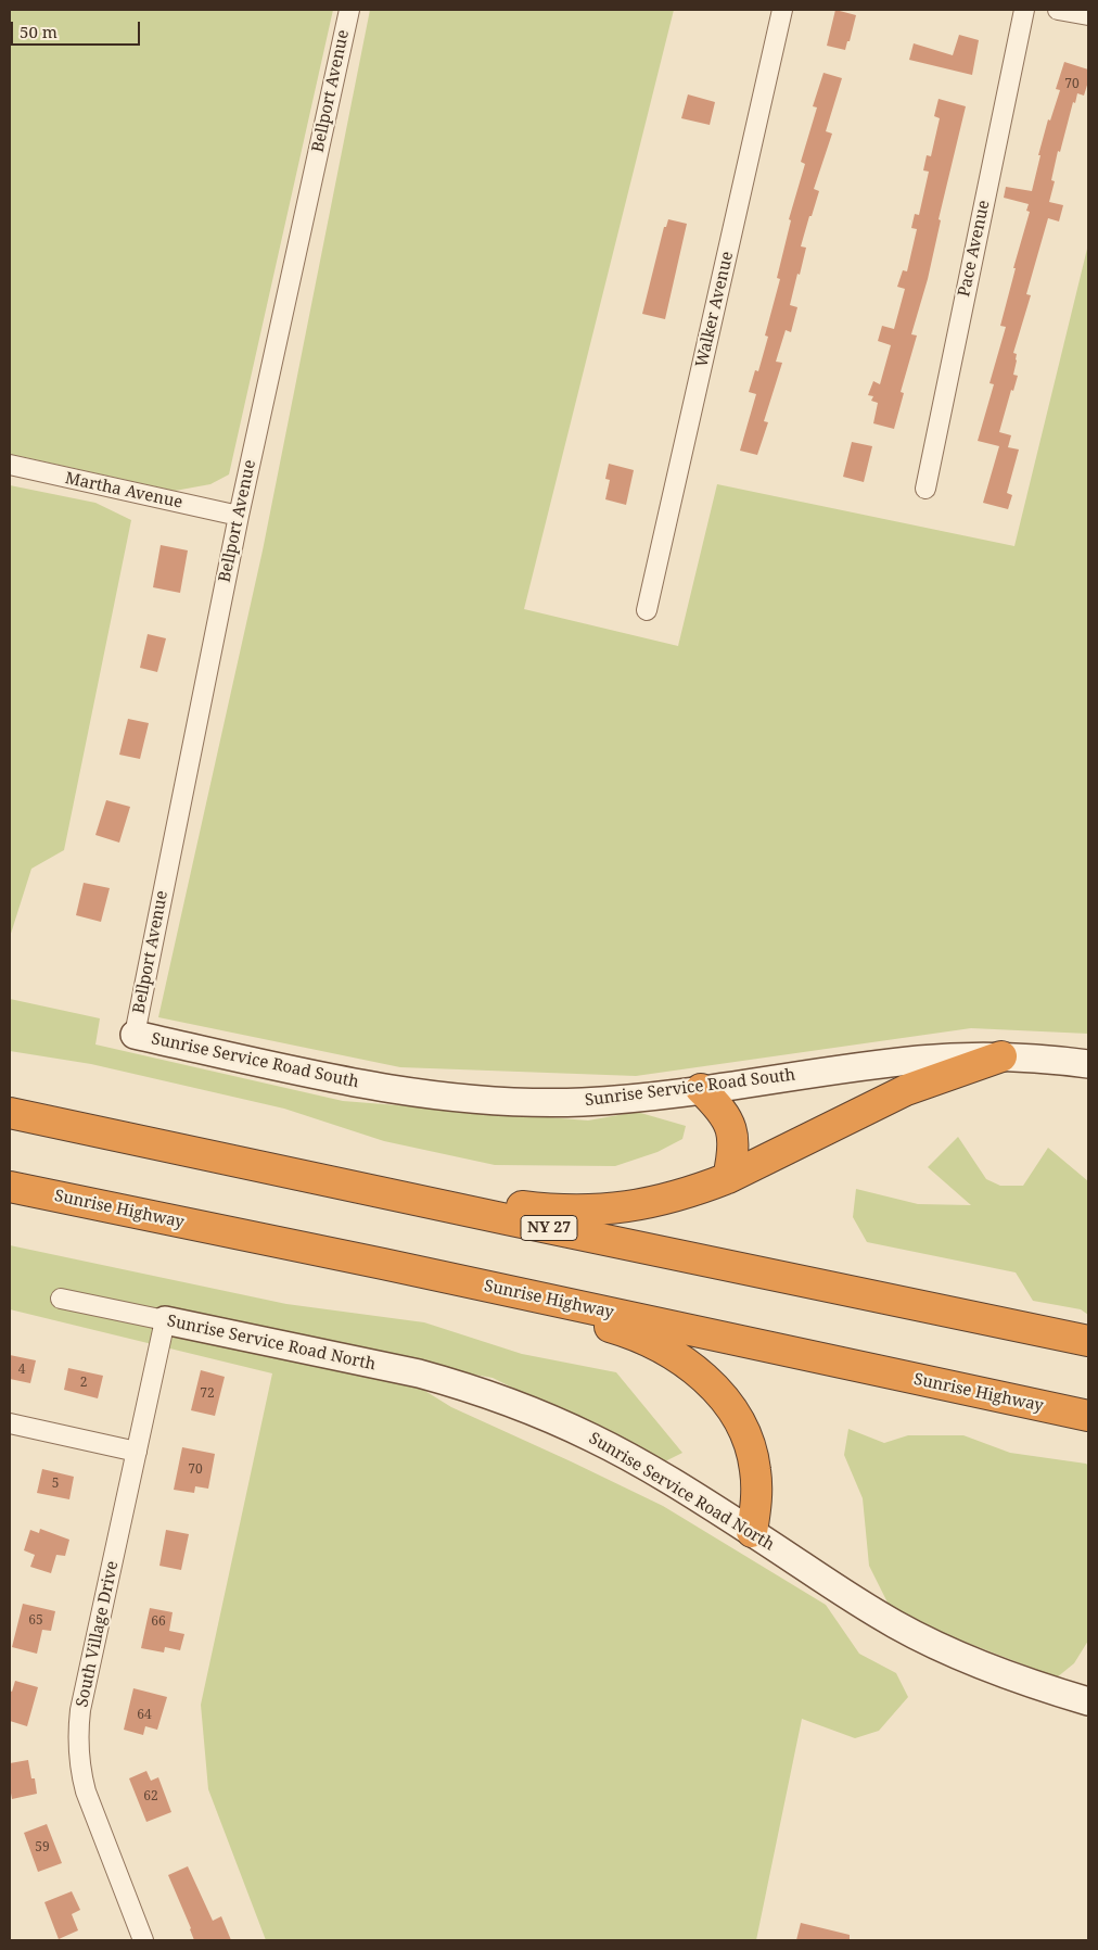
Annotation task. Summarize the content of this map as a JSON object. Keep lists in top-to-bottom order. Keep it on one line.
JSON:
{"streets":{"highway":["Sunrise Highway","NY 27"],"street":["Bellport Avenue","Pace Avenue","Walker Avenue","Martha Avenue","Sunrise Service Road South","Sunrise Service Road North","South Village Drive"]},"crossings":[["Bellport Avenue","Martha Avenue"],["Bellport Avenue","Sunrise Service Road South"],["Sunrise Service Road North","South Village Drive"]],"house_numbers":["70","4","2","72","70","5","65","66","64","62","59"],"scale_bar":"50 m"}
